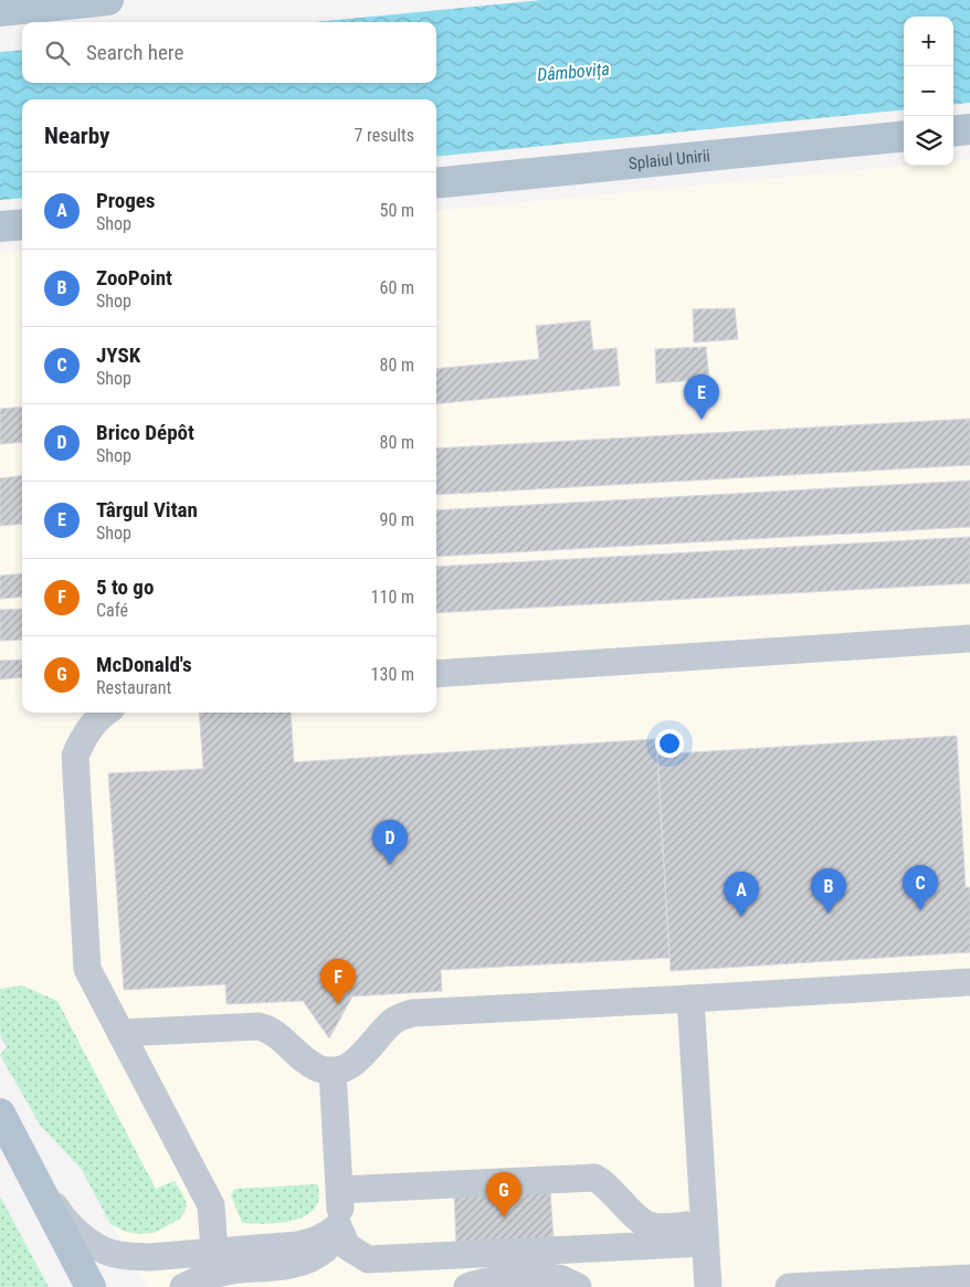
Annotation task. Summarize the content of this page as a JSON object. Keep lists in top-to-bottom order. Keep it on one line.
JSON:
{"streets":{"main road":["Splaiul Unirii"]},"water":["Dâmbovița"],"page":{"map_buttons":["+","−"],"search":"Search here","heading":["Nearby","7 results"],"list":[{"mark":"A","name":"Proges","note":"Shop","value":"50 m"},{"mark":"B","name":"ZooPoint","note":"Shop","value":"60 m"},{"mark":"C","name":"JYSK","note":"Shop","value":"80 m"},{"mark":"D","name":"Brico Dépôt","note":"Shop","value":"80 m"},{"mark":"E","name":"Târgul Vitan","note":"Shop","value":"90 m"},{"mark":"F","name":"5 to go","note":"Café","value":"110 m"},{"mark":"G","name":"McDonald's","note":"Restaurant","value":"130 m"}],"pins":["E","D","C","B","A","F","G"]}}
